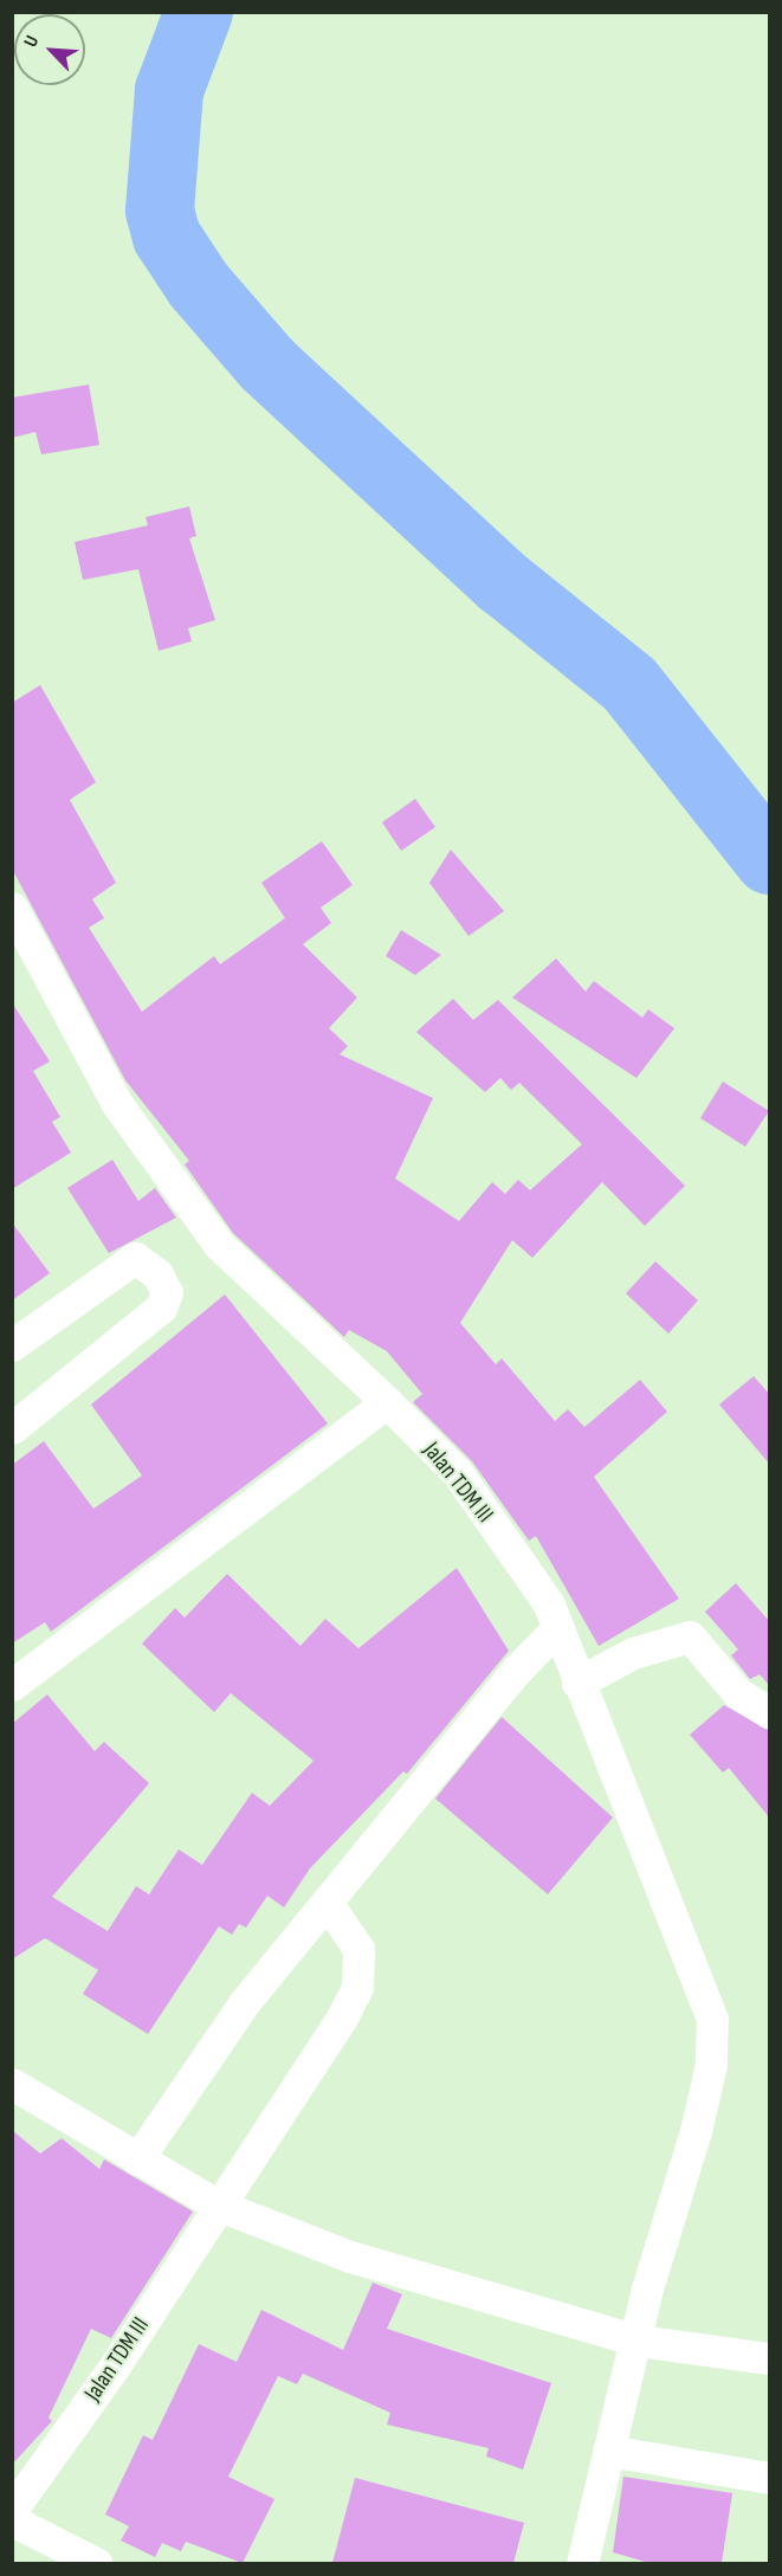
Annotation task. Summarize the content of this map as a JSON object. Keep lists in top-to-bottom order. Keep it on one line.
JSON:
{"streets":{"street":["Jalan TDM III"]},"north":"top left"}
